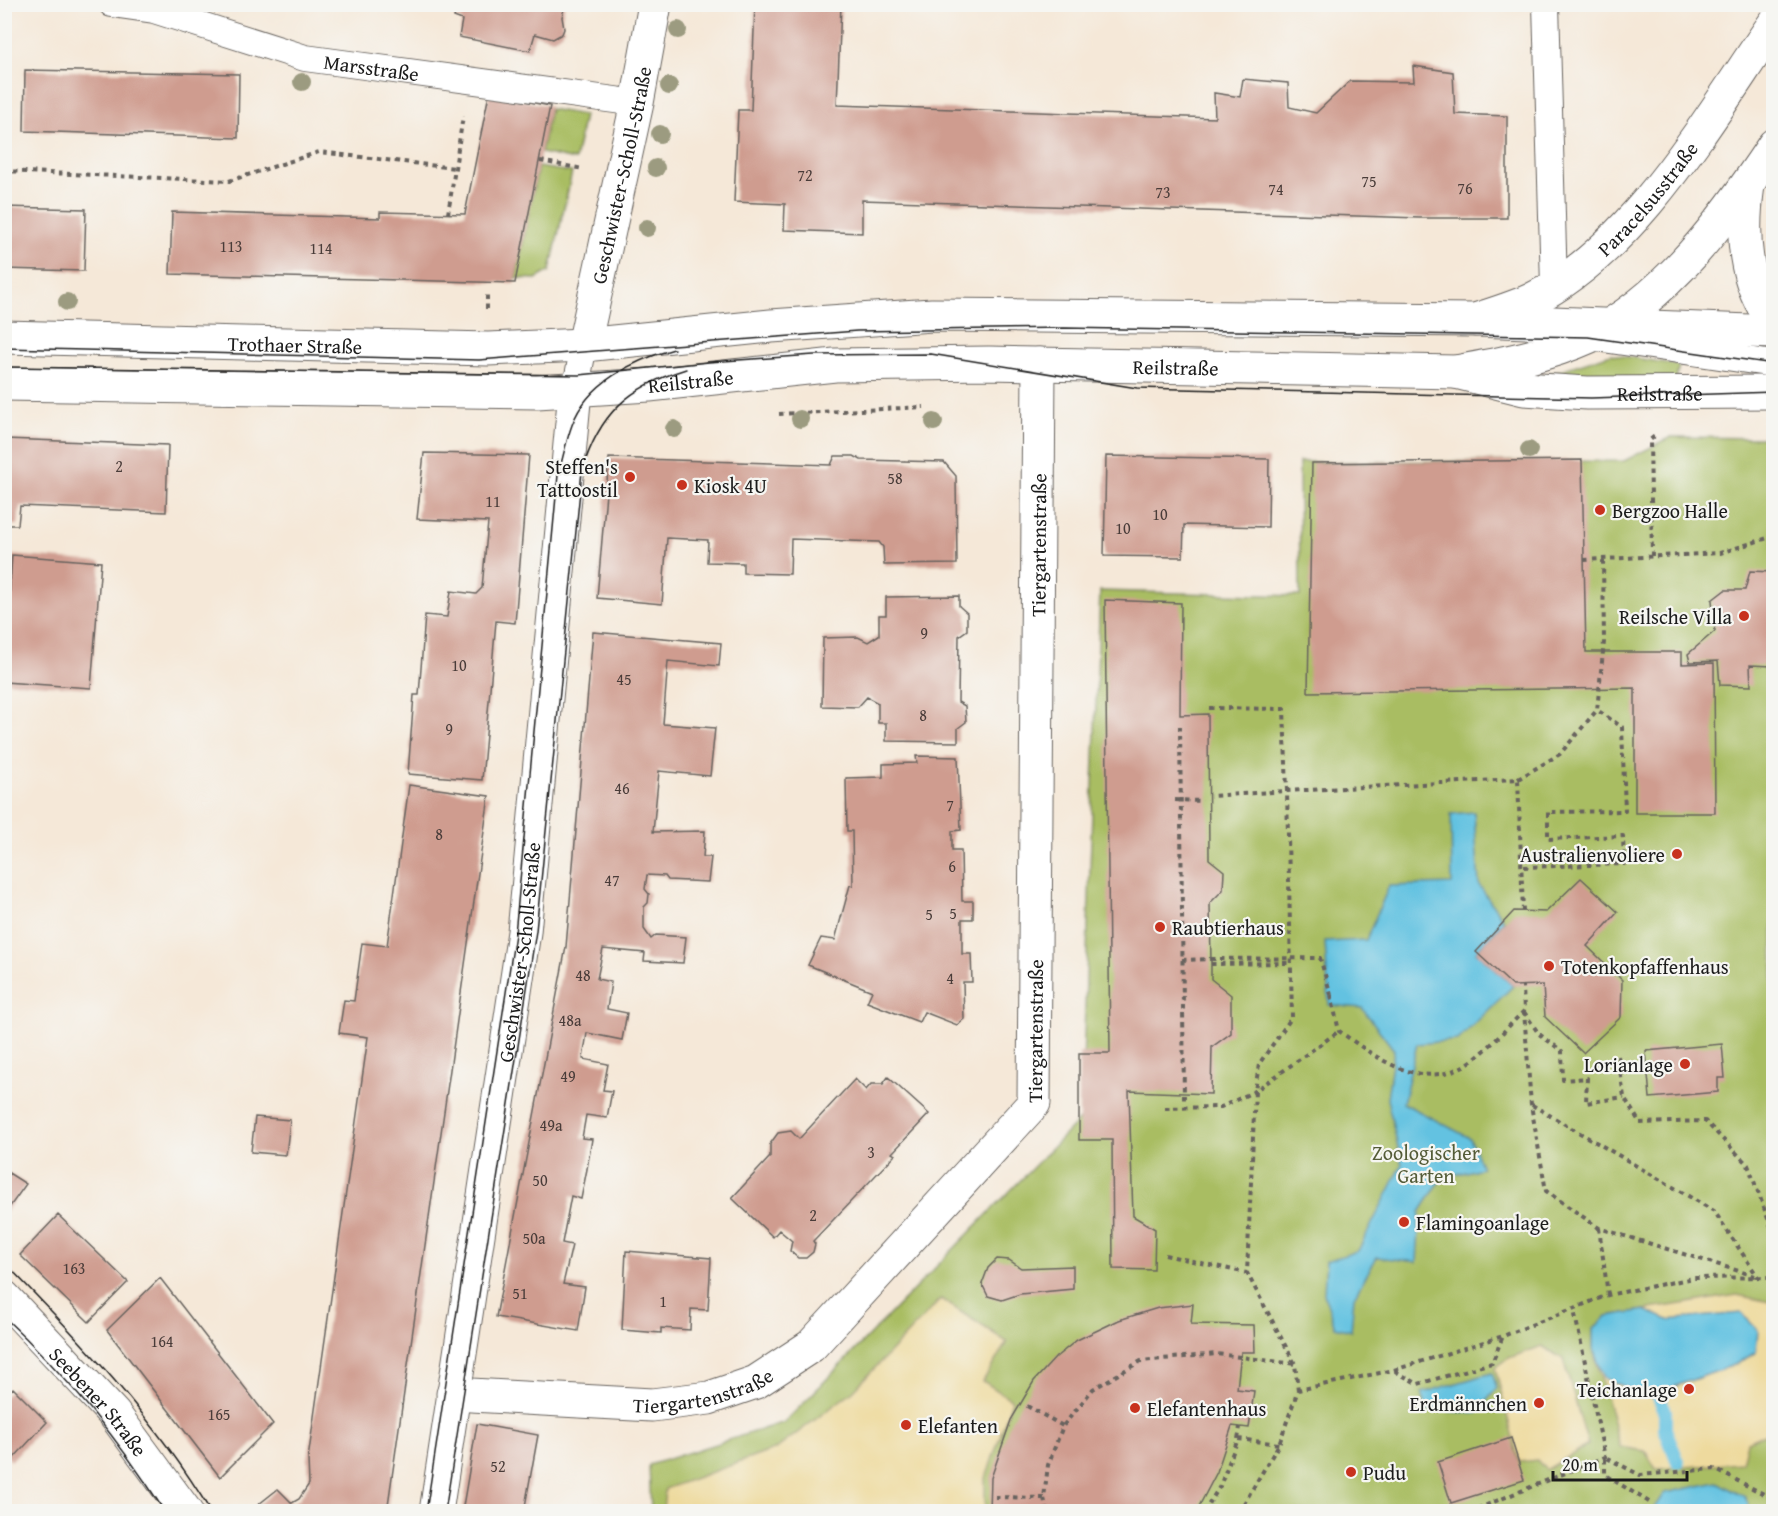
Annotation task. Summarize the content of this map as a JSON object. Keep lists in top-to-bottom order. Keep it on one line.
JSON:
{"streets":{"street":["Geschwister-Scholl-Straße","Paracelsusstraße","Trothaer Straße","Reilstraße","Tiergartenstraße","Seebener Straße"],"lane":["Marsstraße"]},"crossings":[["Marsstraße","Geschwister-Scholl-Straße"],["Geschwister-Scholl-Straße","Trothaer Straße"],["Geschwister-Scholl-Straße","Reilstraße"],["Geschwister-Scholl-Straße","Tiergartenstraße"],["Reilstraße","Tiergartenstraße"]],"parks":["Zoologischer Garten"],"places":["Steffen's Tattoostil","Kiosk 4U","Bergzoo Halle","Reilsche Villa","Australienvoliere","Raubtierhaus","Totenkopfaffenhaus","Lorianlage","Flamingoanlage","Teichanlage","Erdmännchen","Elefantenhaus","Elefanten","Pudu"],"house_numbers":["72","75","76","74","73","113","114","2","58","11","10","10","9","10","45","8","9","46","7","8","6","47","5","5","48","4","48a","49","49a","3","50","2","50a","163","51","1","164","165","52"],"scale_bar":"20 m"}
